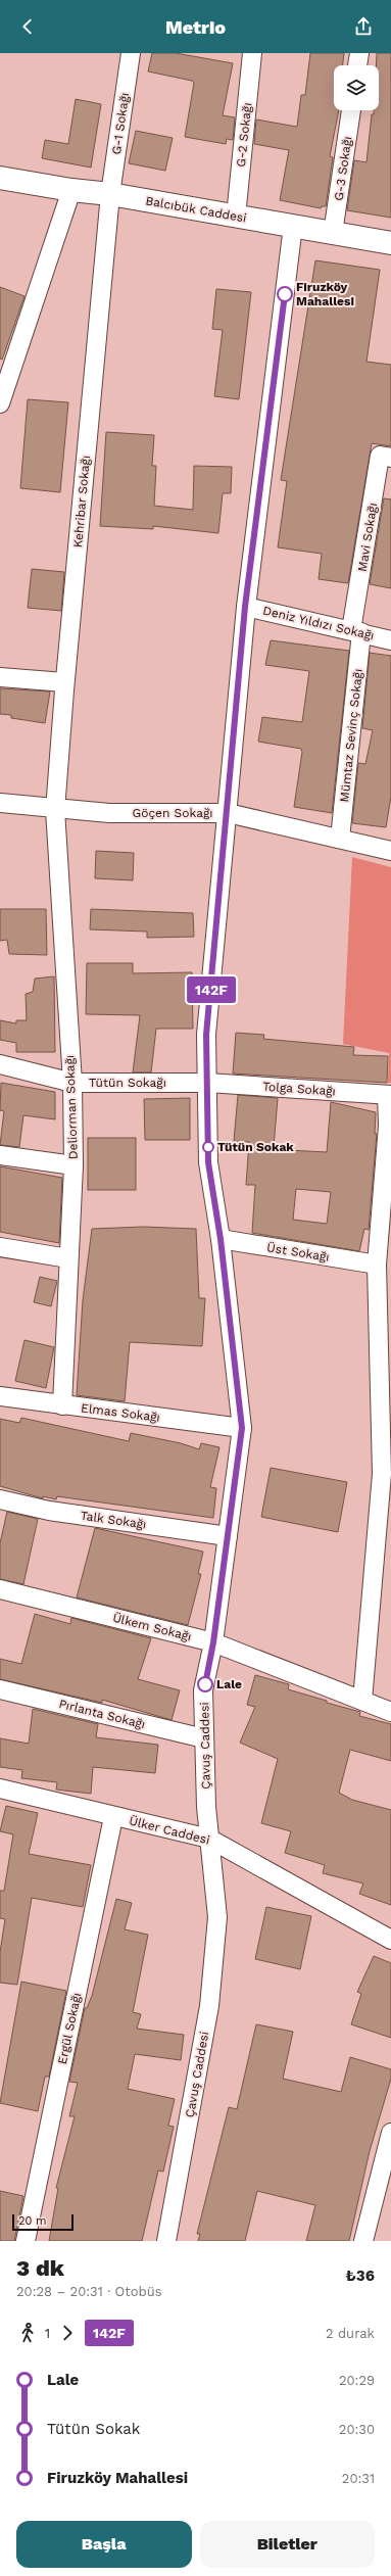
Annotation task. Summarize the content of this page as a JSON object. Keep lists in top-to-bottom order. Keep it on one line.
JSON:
{"streets":{"street":["G-1 Sokağı","G-2 Sokağı","G-3 Sokağı","Balcıbük Caddesi","Kehribar Sokağı","Mavi Sokağı","Deniz Yıldızı Sokağı","Mümtaz Sevinç Sokağı","Göçen Sokağı","Tütün Sokağı","Tolga Sokağı","Deliorman Sokağı","Üst Sokağı","Elmas Sokağı","Talk Sokağı","Ülkem Sokağı","Pırlanta Sokağı","Çavuş Caddesi","Ülker Caddesi","Ergül Sokağı"]},"crossings":[["G-1 Sokağı","Balcıbük Caddesi"],["G-1 Sokağı","Kehribar Sokağı"],["G-2 Sokağı","Balcıbük Caddesi"],["G-3 Sokağı","Balcıbük Caddesi"],["Balcıbük Caddesi","Kehribar Sokağı"],["Balcıbük Caddesi","Çavuş Caddesi"],["Kehribar Sokağı","Göçen Sokağı"],["Kehribar Sokağı","Deliorman Sokağı"],["Mavi Sokağı","Deniz Yıldızı Sokağı"],["Mavi Sokağı","Mümtaz Sevinç Sokağı"],["Deniz Yıldızı Sokağı","Mümtaz Sevinç Sokağı"],["Deniz Yıldızı Sokağı","Çavuş Caddesi"],["Mümtaz Sevinç Sokağı","Göçen Sokağı"],["Göçen Sokağı","Deliorman Sokağı"],["Göçen Sokağı","Çavuş Caddesi"],["Tütün Sokağı","Tolga Sokağı"],["Tütün Sokağı","Deliorman Sokağı"],["Tütün Sokağı","Çavuş Caddesi"],["Tolga Sokağı","Çavuş Caddesi"],["Deliorman Sokağı","Elmas Sokağı"],["Üst Sokağı","Çavuş Caddesi"],["Elmas Sokağı","Çavuş Caddesi"],["Talk Sokağı","Çavuş Caddesi"],["Ülkem Sokağı","Çavuş Caddesi"],["Pırlanta Sokağı","Çavuş Caddesi"],["Çavuş Caddesi","Ülker Caddesi"],["Ülker Caddesi","Ergül Sokağı"]],"places":["Firuzköy Mahallesi","Tütün Sokak","Lale"],"lines":["bus line 142F"],"scale_bar":"20 m","page":{"header":"Metrio","on_map":"142F","scale":"20 m","heading":["3 dk","20:28 – 20:31 · Otobüs","₺36"],"legs":["1","142F","2 durak"],"list":[{"name":"Lale","value":"20:29"},{"name":"Tütün Sokak","value":"20:30"},{"name":"Firuzköy Mahallesi","value":"20:31"}],"buttons":["Başla","Biletler"]}}
